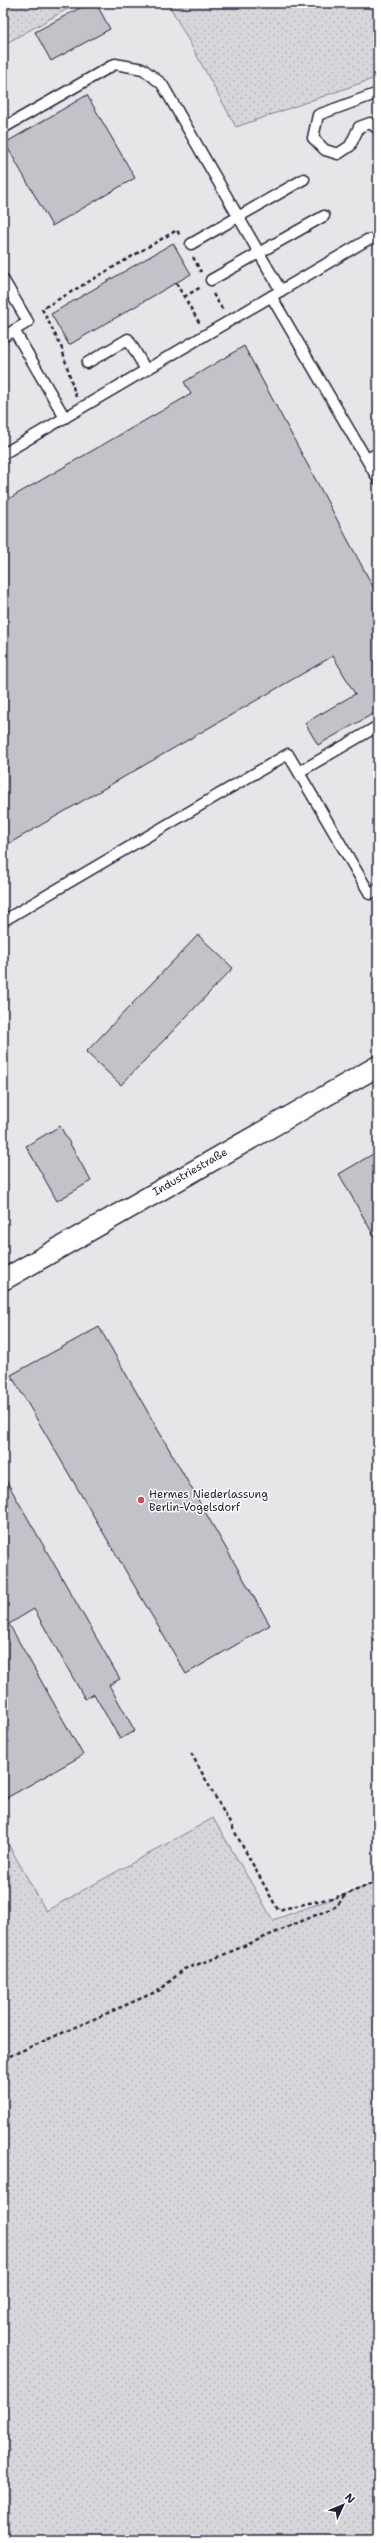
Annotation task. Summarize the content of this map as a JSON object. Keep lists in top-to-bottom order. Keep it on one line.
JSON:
{"streets":{"street":["Industriestraße"]},"places":["Hermes Niederlassung Berlin-Vogelsdorf"],"north":"top right"}
